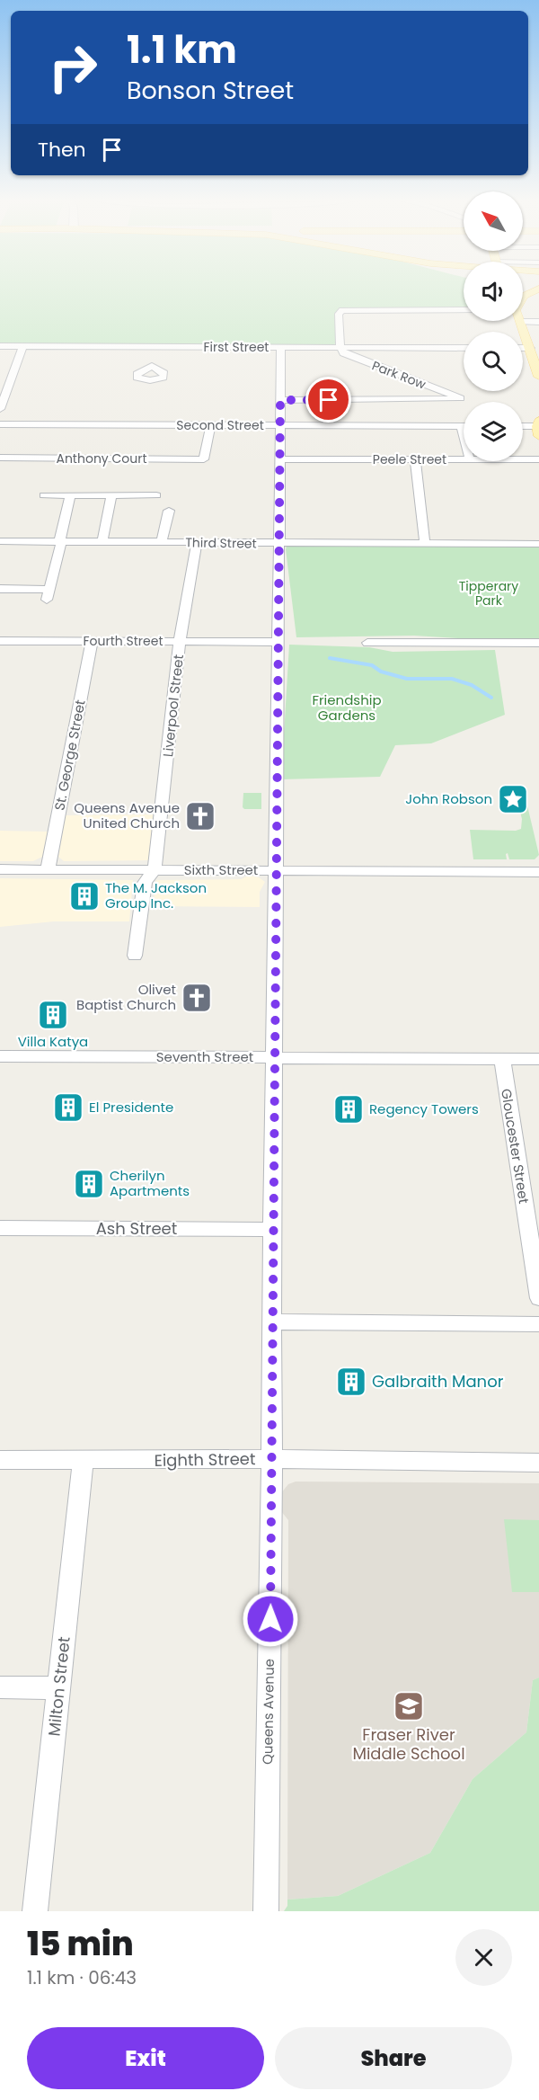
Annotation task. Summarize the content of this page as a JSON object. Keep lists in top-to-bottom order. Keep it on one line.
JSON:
{"streets":{"street":["First Street","Park Row","Second Street","Anthony Court","Peele Street","Third Street","Fourth Street","Liverpool Street","St. George Street","Sixth Street","Seventh Street","Gloucester Street","Ash Street","Eighth Street","Milton Street","Queens Avenue"]},"crossings":[["First Street","Park Row"],["First Street","Queens Avenue"],["Park Row","Queens Avenue"],["Second Street","Anthony Court"],["Second Street","Queens Avenue"],["Peele Street","Queens Avenue"],["Third Street","Liverpool Street"],["Third Street","Queens Avenue"],["Fourth Street","Liverpool Street"],["Fourth Street","St. George Street"],["Fourth Street","Queens Avenue"],["Liverpool Street","Sixth Street"],["St. George Street","Sixth Street"],["Sixth Street","Queens Avenue"],["Seventh Street","Gloucester Street"],["Seventh Street","Queens Avenue"],["Ash Street","Queens Avenue"],["Eighth Street","Milton Street"],["Eighth Street","Queens Avenue"]],"parks":["Tipperary Park","Friendship Gardens"],"places":{"place":["John Robson"],"church":["Queens Avenue United Church","Olivet Baptist Church"],"building":["The M. Jackson Group Inc.","Villa Katya","El Presidente","Regency Towers","Cherilyn Apartments","Galbraith Manor"],"school or university":["Fraser River Middle School"]},"north":"top left","page":{"turn":["1.1 km","Bonson Street"],"then":"Then","heading":["15 min","1.1 km · 06:43"],"buttons":["Exit","Share"]}}
